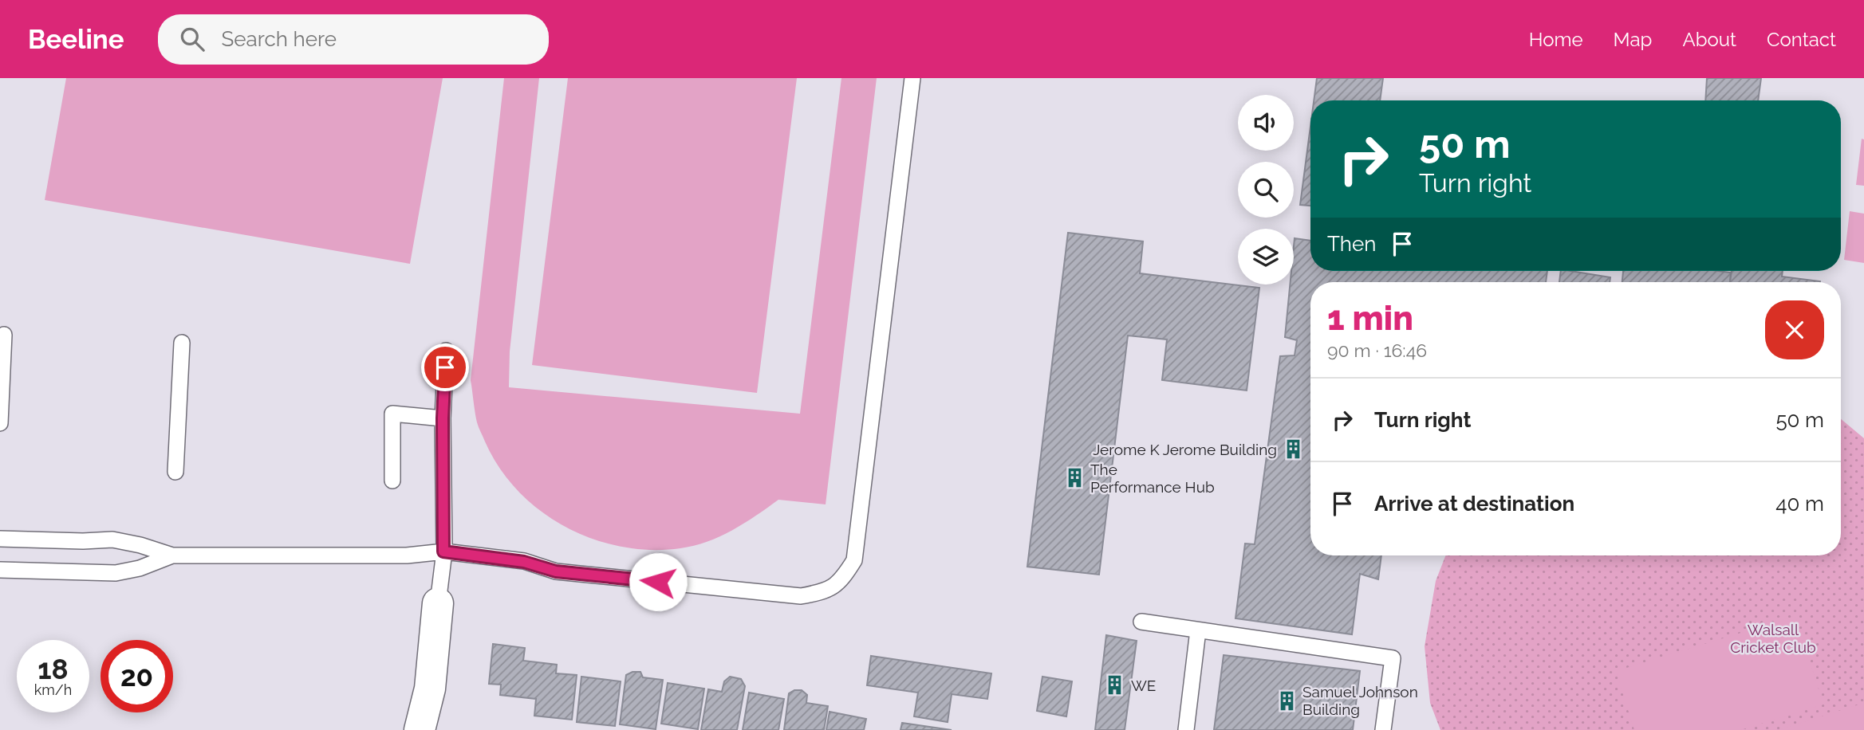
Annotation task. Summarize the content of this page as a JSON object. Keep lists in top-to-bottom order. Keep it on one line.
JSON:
{"parks":["Walsall Cricket Club"],"places":{"building":["Jerome K Jerome Building","The Performance Hub","WE","Samuel Johnson Building"]},"page":{"header":"Beeline","search":"Search here","nav":["Home","Map","About","Contact"],"turn":["50 m","Turn right"],"then":"Then","heading":["1 min","90 m · 16:46"],"list":[{"name":"Turn right","value":"50 m"},{"name":"Arrive at destination","value":"40 m"}],"speed":"18 km/h","limit":"20"}}
